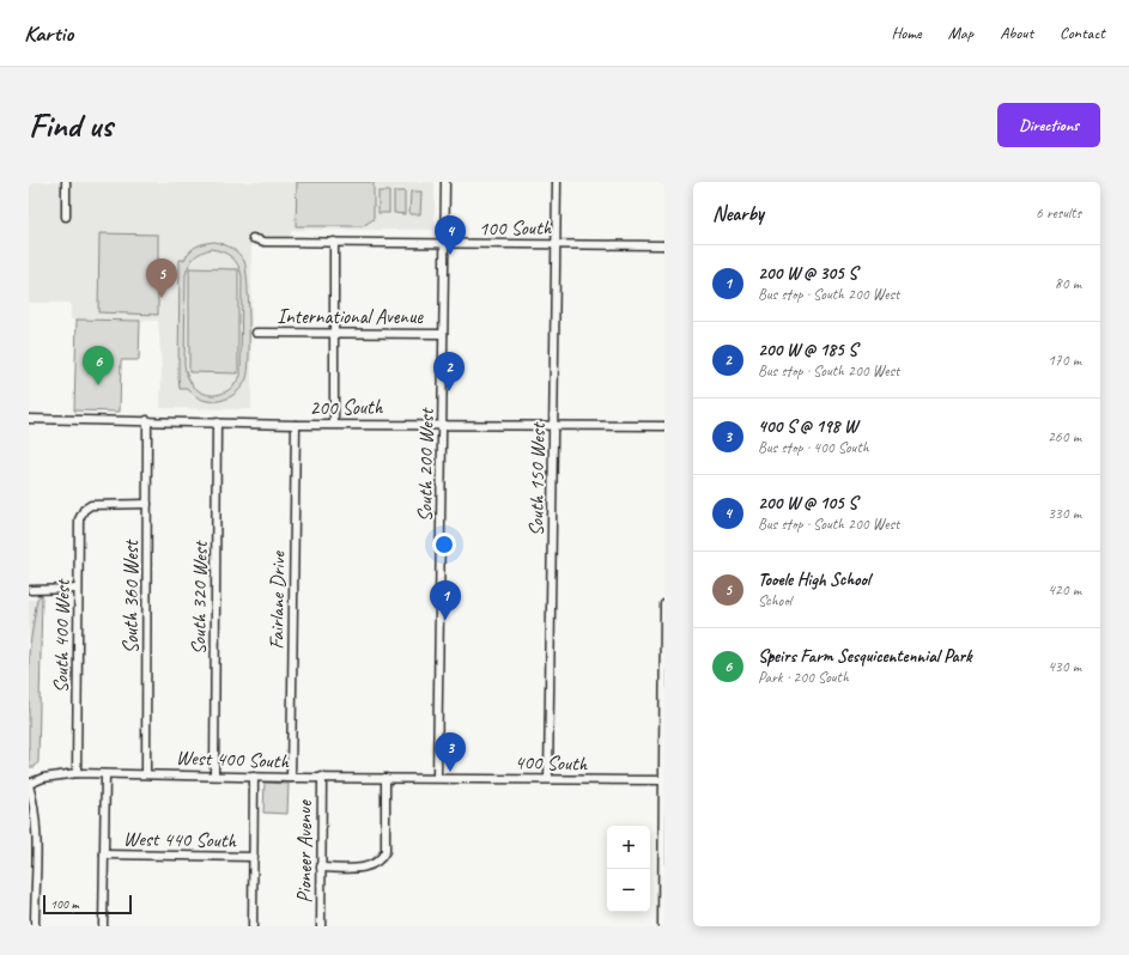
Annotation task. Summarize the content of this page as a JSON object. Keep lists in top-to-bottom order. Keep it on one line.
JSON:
{"streets":{"street":["100 South","International Avenue","200 South","South 200 West","South 150 West","South 360 West","South 320 West","Fairlane Drive","South 400 West","West 400 South","400 South","West 440 South","Pioneer Avenue"]},"crossings":[["100 South","South 200 West"],["100 South","South 150 West"],["International Avenue","South 200 West"],["200 South","South 200 West"],["200 South","South 150 West"],["200 South","South 360 West"],["200 South","South 320 West"],["200 South","Fairlane Drive"],["South 200 West","West 400 South"],["South 200 West","400 South"],["South 150 West","400 South"],["South 360 West","South 400 West"],["South 360 West","West 400 South"],["South 320 West","West 400 South"],["Fairlane Drive","West 400 South"],["South 400 West","West 400 South"],["West 400 South","400 South"],["West 400 South","Pioneer Avenue"]],"scale_bar":"100 m","page":{"header":"Kartio","nav":["Home","Map","About","Contact"],"buttons":"Directions","title":"Find us","heading":["Nearby","6 results"],"pins":["4","5","6","2","1","3"],"list":[{"mark":"1","name":"200 W @ 305 S","note":"Bus stop · South 200 West","value":"80 m"},{"mark":"2","name":"200 W @ 185 S","note":"Bus stop · South 200 West","value":"170 m"},{"mark":"3","name":"400 S @ 198 W","note":"Bus stop · 400 South","value":"260 m"},{"mark":"4","name":"200 W @ 105 S","note":"Bus stop · South 200 West","value":"330 m"},{"mark":"5","name":"Tooele High School","note":"School","value":"420 m"},{"mark":"6","name":"Speirs Farm Sesquicentennial Park","note":"Park · 200 South","value":"430 m"}],"map_buttons":["+","−"],"scale":"100 m"}}
